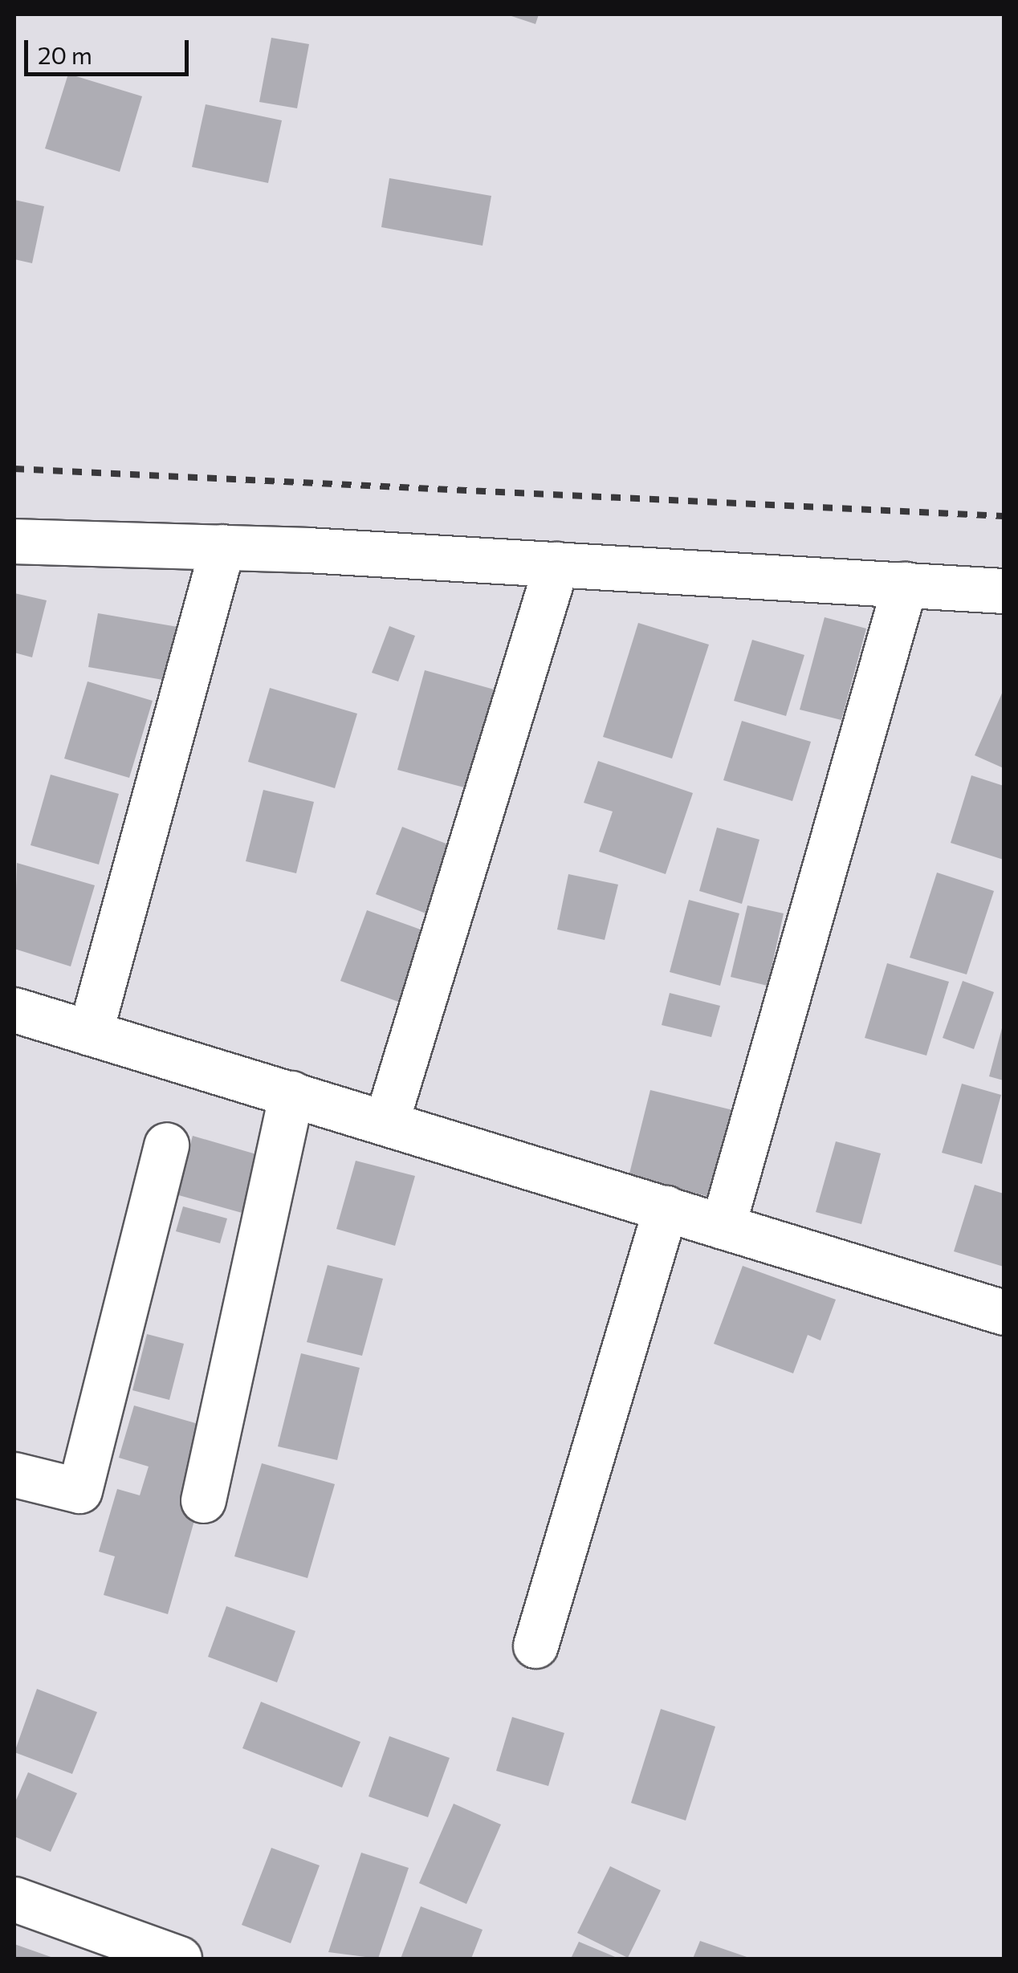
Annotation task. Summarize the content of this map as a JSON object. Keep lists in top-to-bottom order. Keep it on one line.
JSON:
{"scale_bar":"20 m"}
